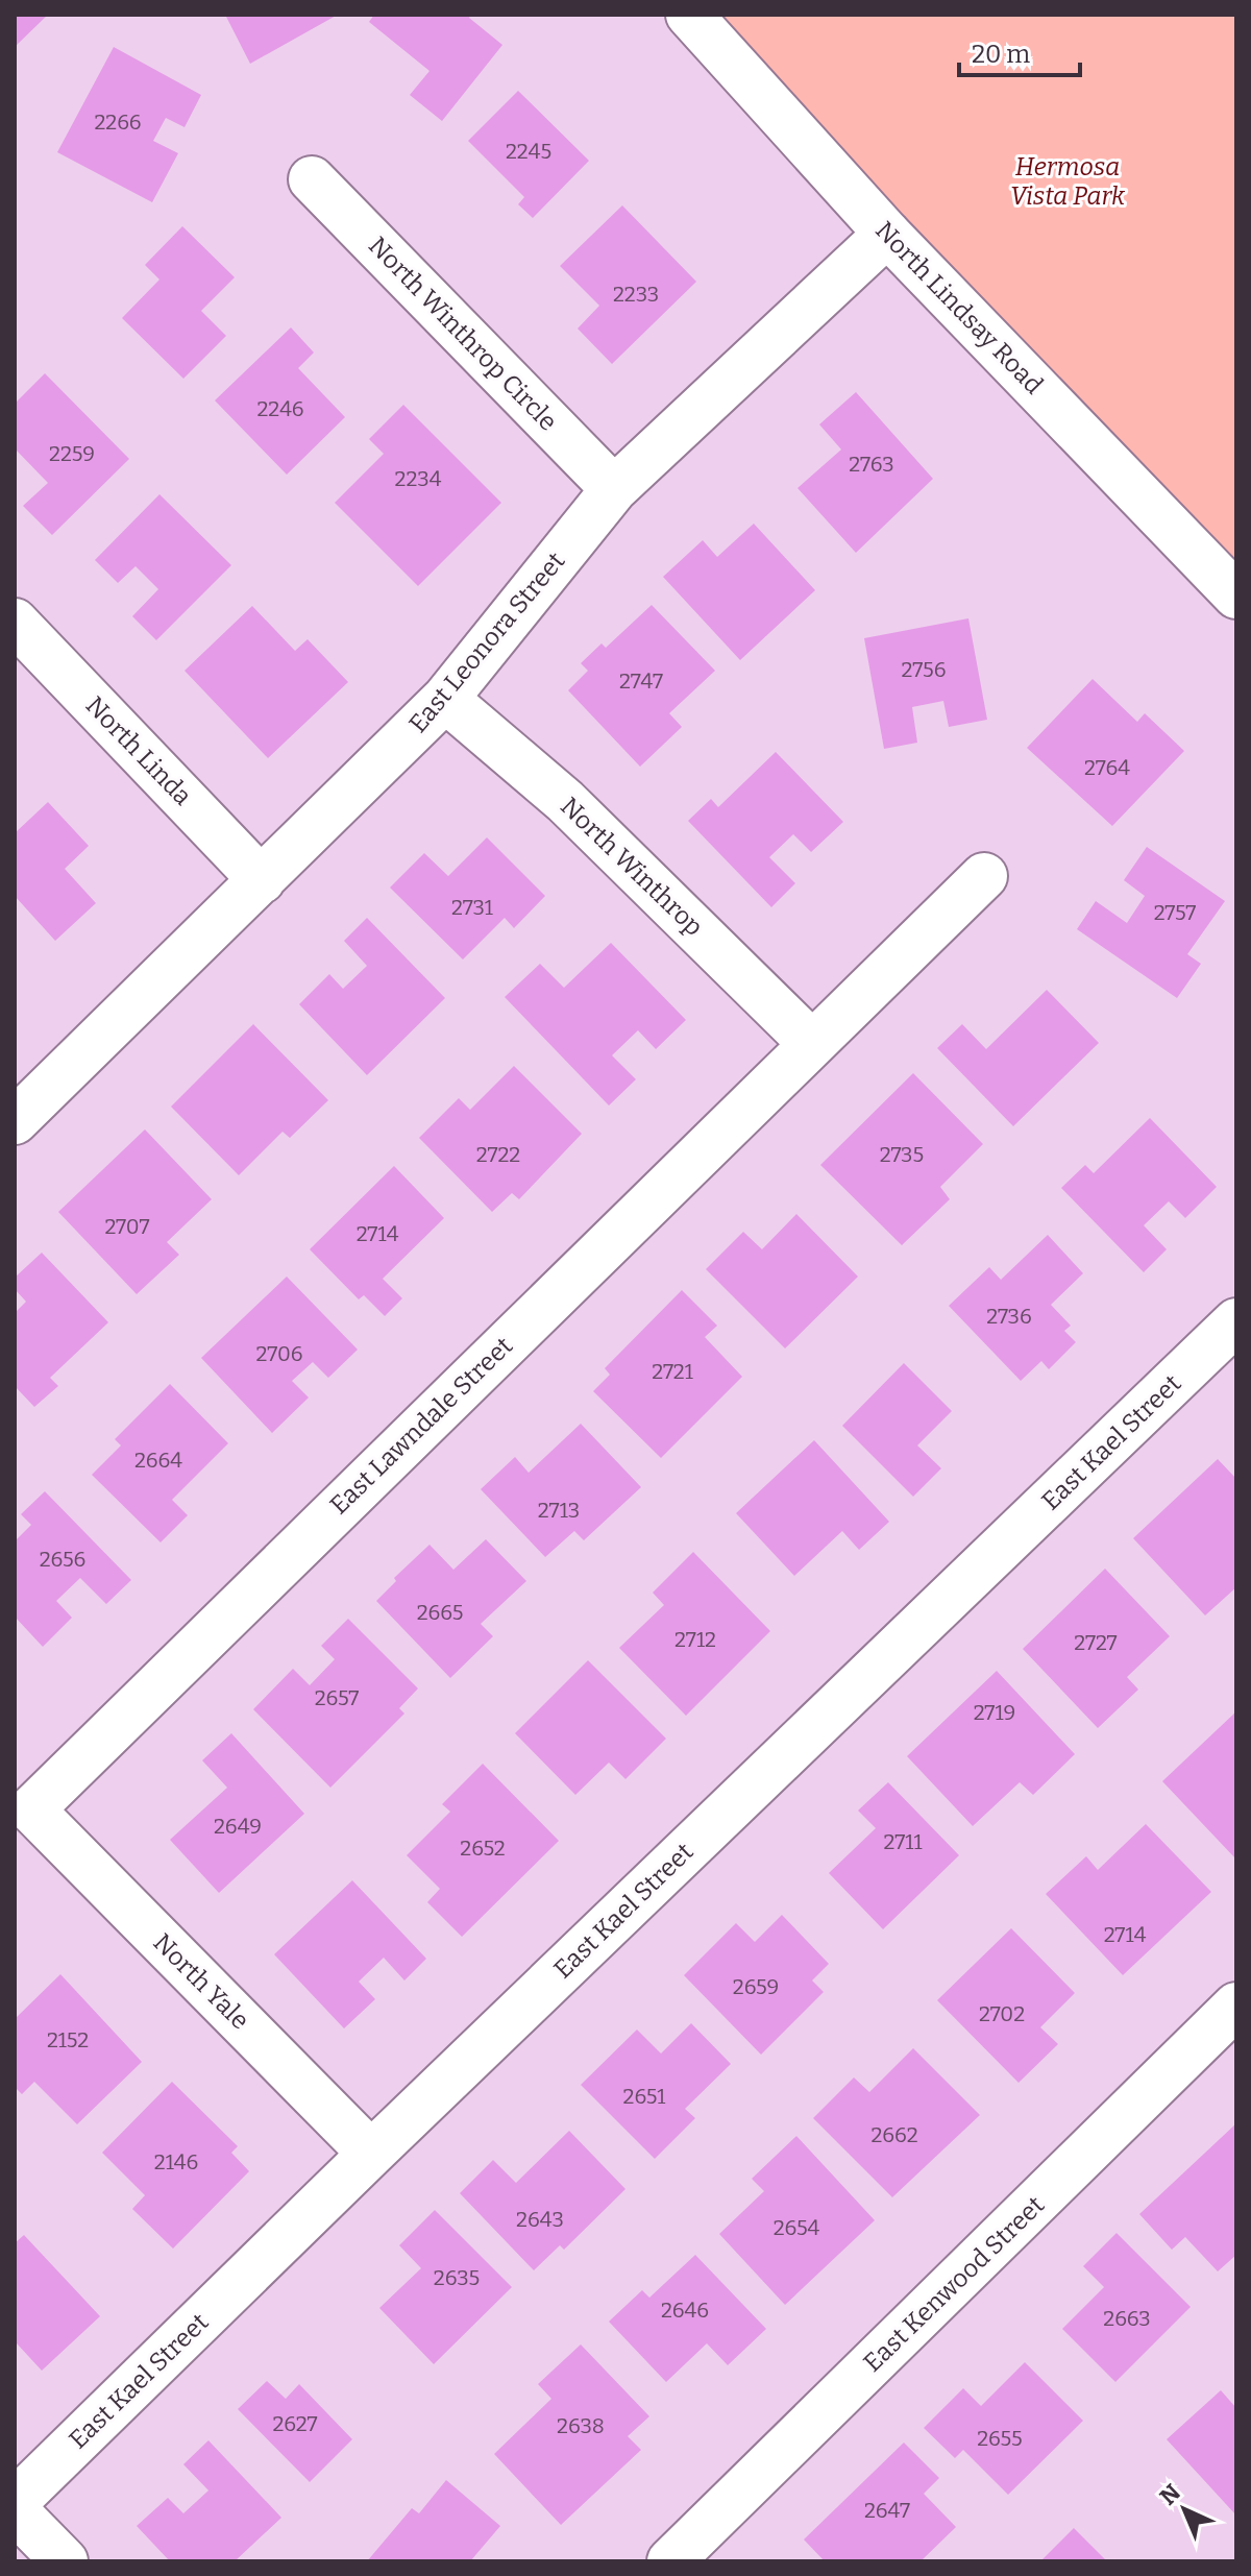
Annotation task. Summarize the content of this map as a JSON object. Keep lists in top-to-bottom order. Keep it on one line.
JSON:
{"streets":{"street":["North Lindsay Road","North Winthrop Circle","East Leonora Street","North Linda","North Winthrop","East Lawndale Street","East Kael Street","North Yale","East Kenwood Street"]},"crossings":[["North Lindsay Road","East Leonora Street"],["North Winthrop Circle","East Leonora Street"],["East Leonora Street","North Linda"],["East Leonora Street","North Winthrop"],["North Winthrop","East Lawndale Street"],["East Lawndale Street","North Yale"],["East Kael Street","North Yale"]],"parks":["Hermosa Vista Park"],"house_numbers":["2266","2245","2233","2246","2259","2763","2234","2756","2747","2764","2731","2757","2722","2735","2707","2714","2736","2706","2721","2664","2713","2656","2665","2712","2727","2657","2719","2649","2711","2652","2714","2659","2702","2152","2651","2662","2146","2643","2654","2635","2646","2663","2627","2638","2655","2647"],"scale_bar":"20 m","north":"top left"}
